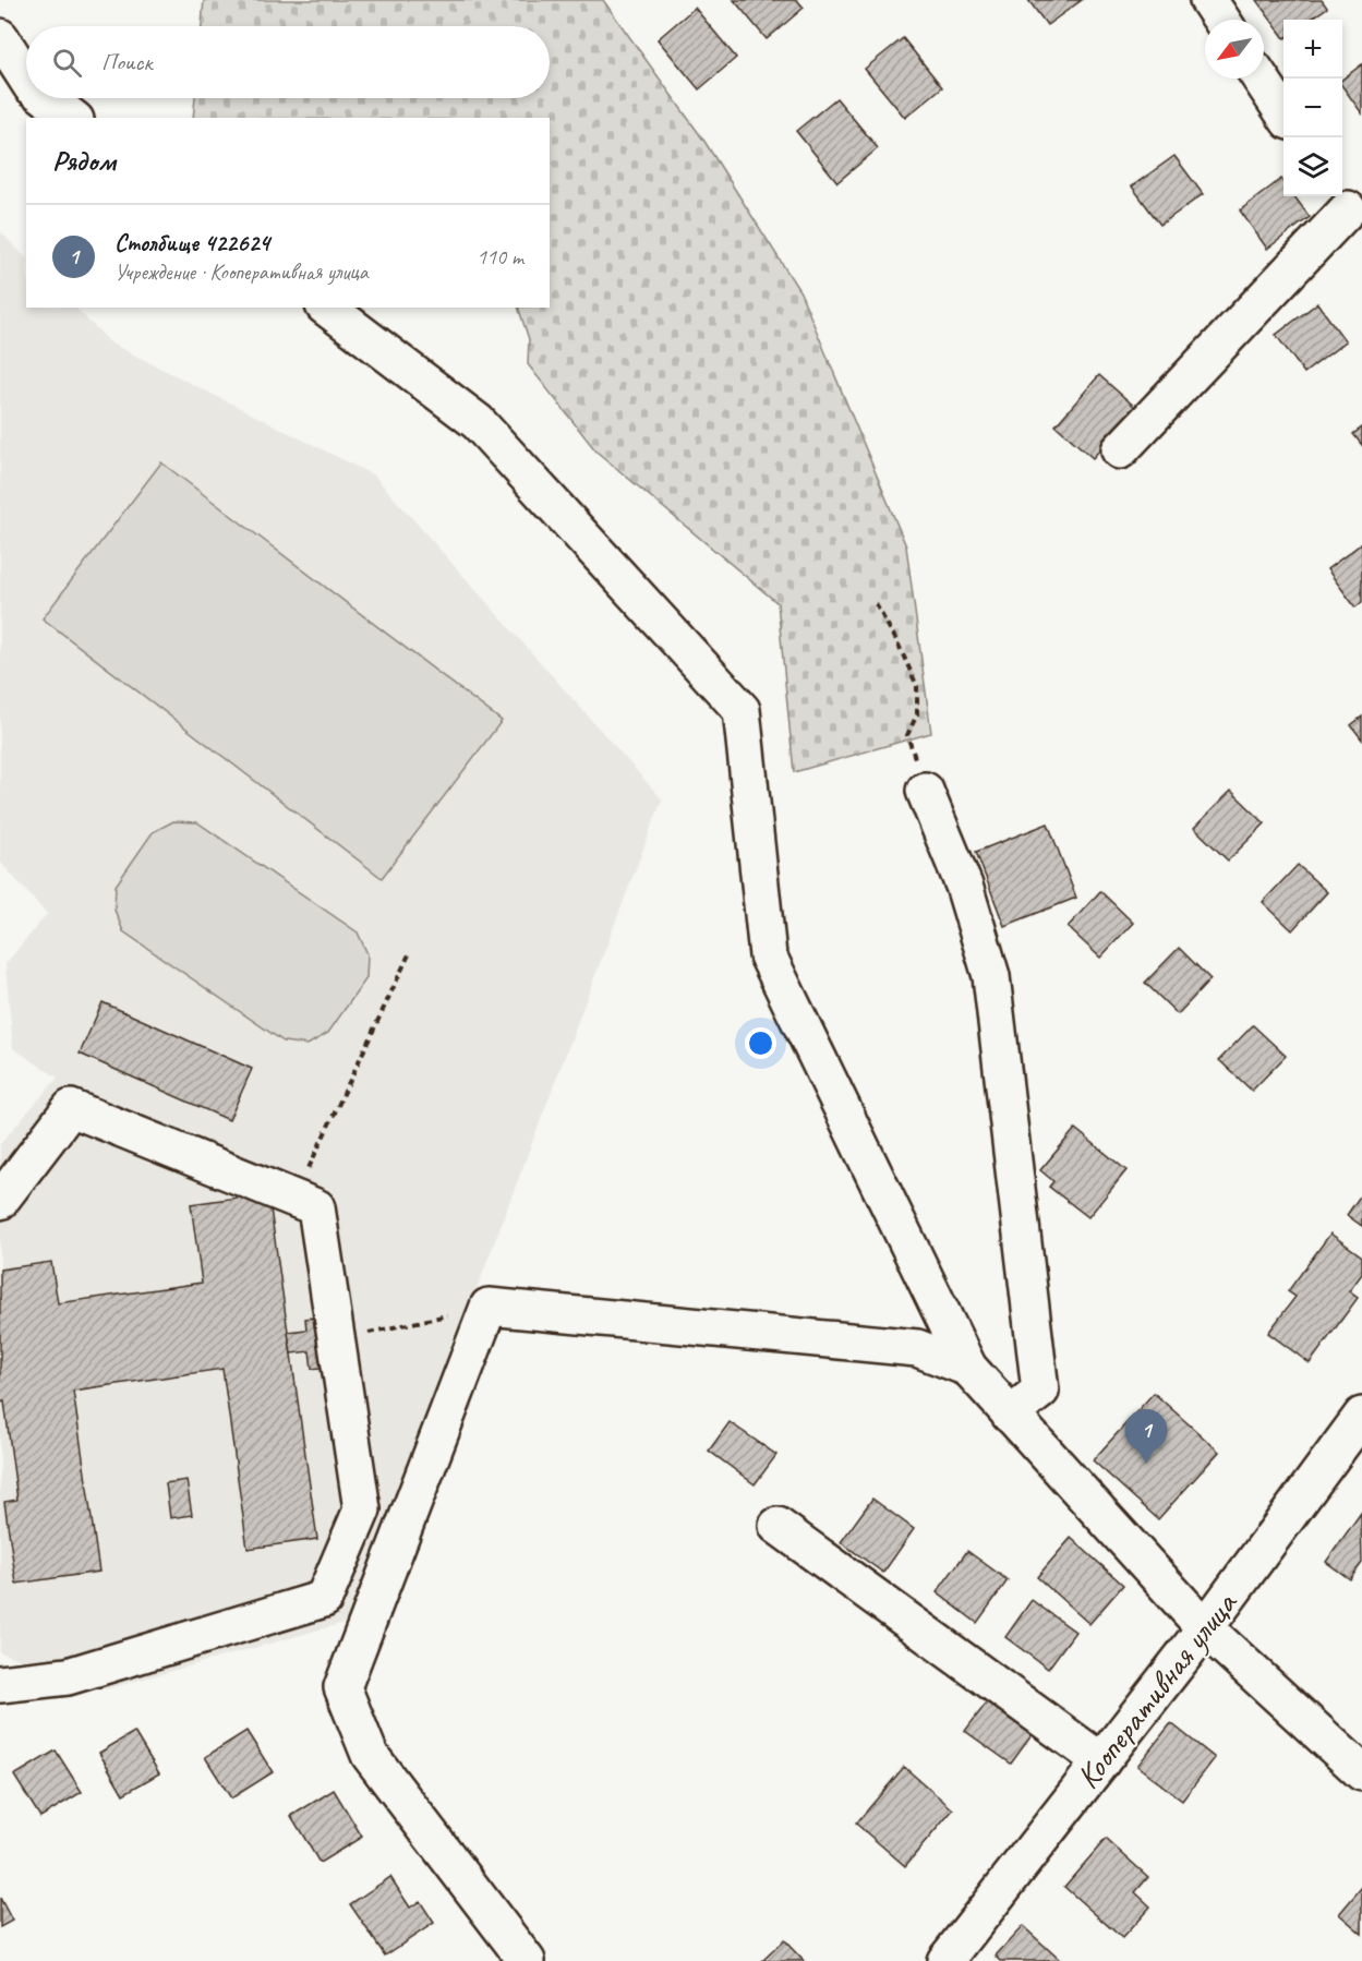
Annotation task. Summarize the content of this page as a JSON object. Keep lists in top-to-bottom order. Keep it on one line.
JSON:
{"streets":{"street":["Кооперативная улица"]},"north":"bottom left","page":{"map_buttons":["+","−"],"search":"Поиск","heading":"Рядом","list":[{"mark":"1","name":"Столбище 422624","note":"Учреждение · Кооперативная улица","value":"110 m"}],"pins":"1"}}
